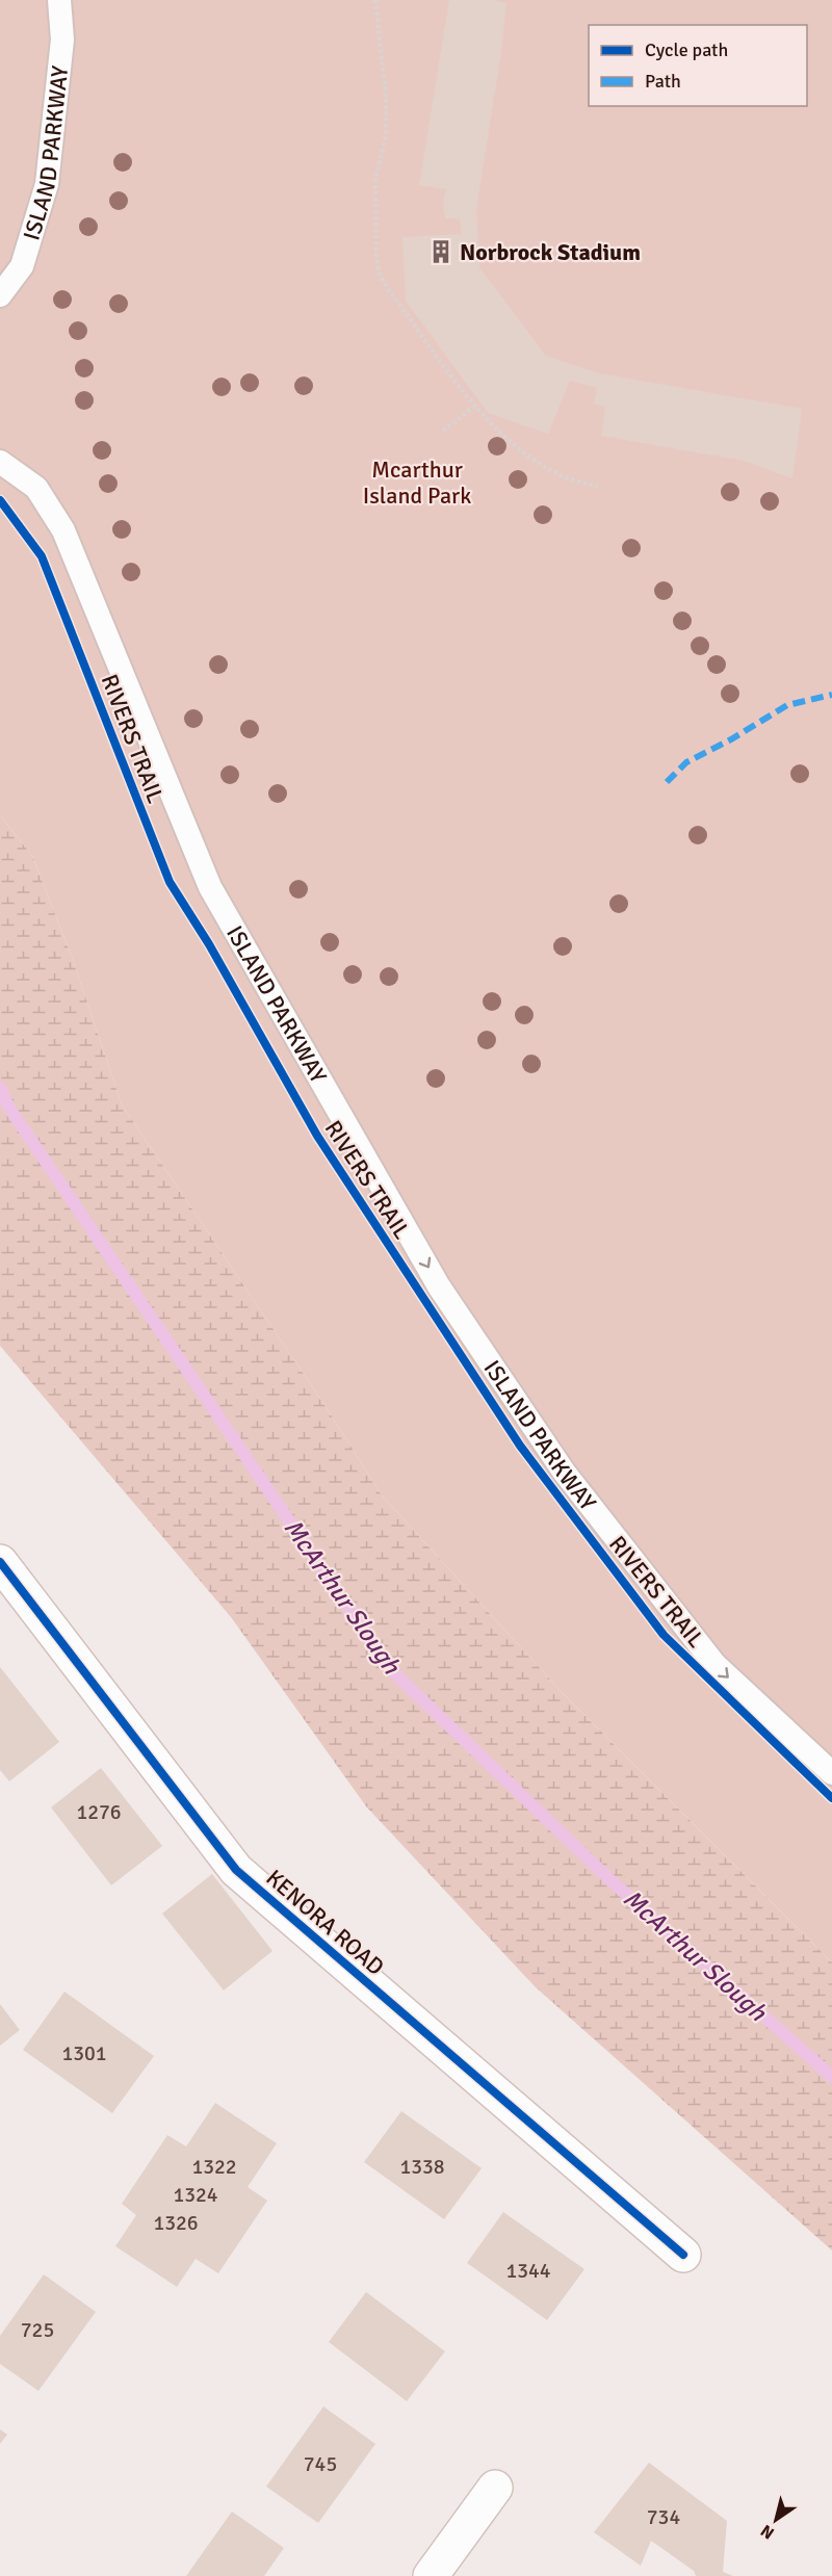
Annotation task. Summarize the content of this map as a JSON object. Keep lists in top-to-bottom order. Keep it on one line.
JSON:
{"streets":{"street":["KENORA ROAD"],"lane":["ISLAND PARKWAY"],"cycle path":["RIVERS TRAIL"]},"one_way":["ISLAND PARKWAY"],"water":["McArthur Slough"],"parks":["Mcarthur Island Park"],"places":{"building":["Norbrock Stadium"]},"house_numbers":["1276","1301","1322","1338","1324","1326","1344","725","745","734"],"legend":["Cycle path","Path"],"north":"bottom left"}
